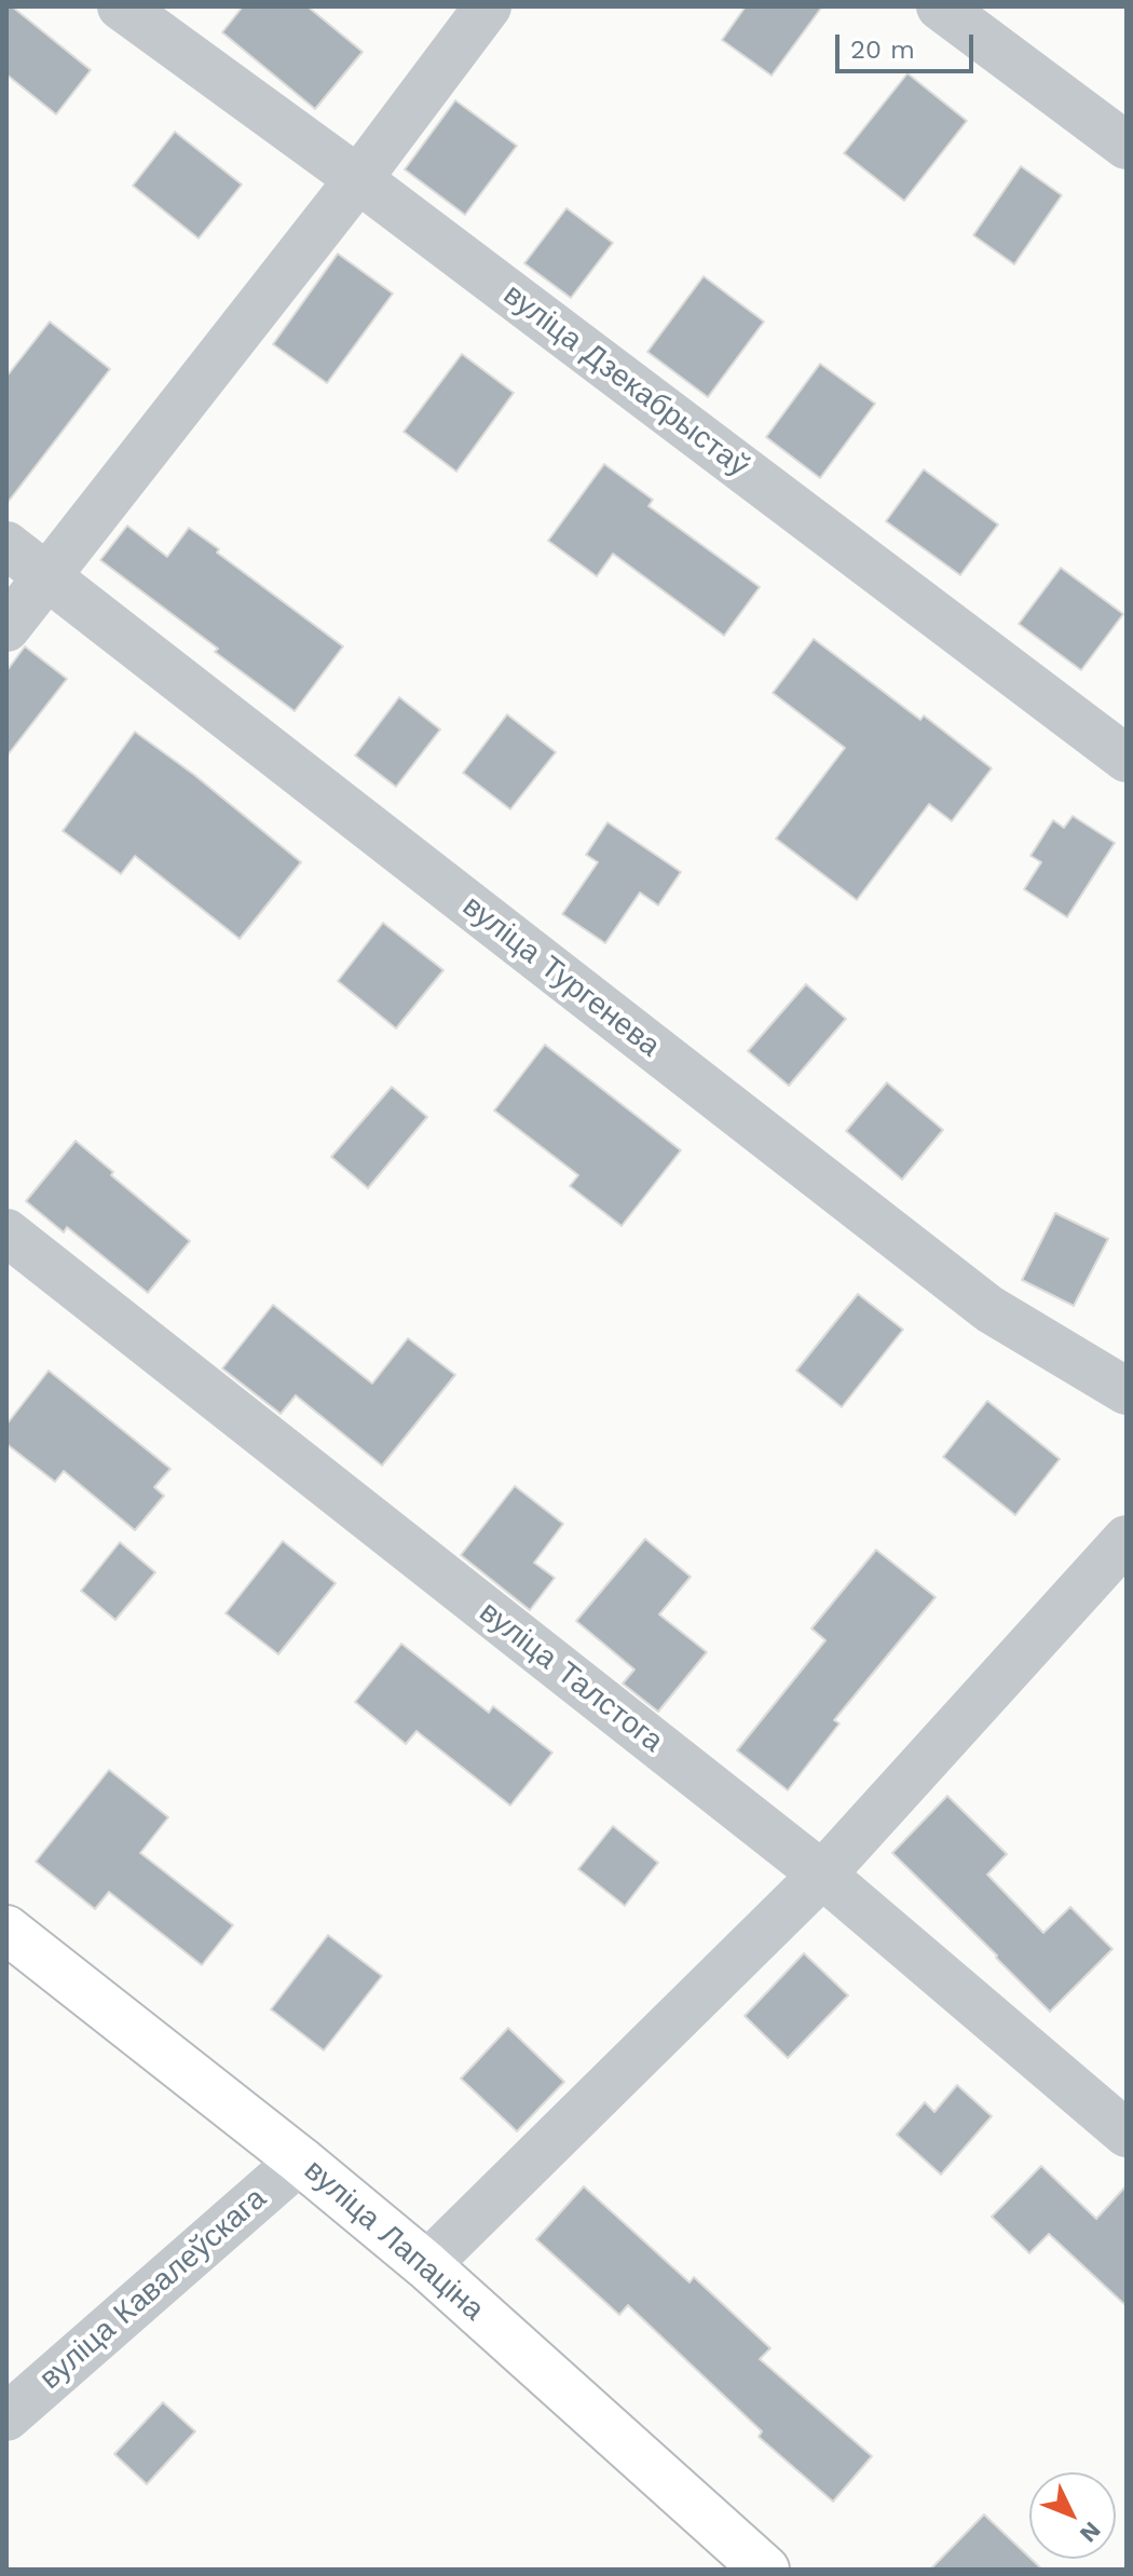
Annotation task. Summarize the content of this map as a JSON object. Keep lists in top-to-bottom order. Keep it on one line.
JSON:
{"streets":{"main road":["вуліца Лапаціна"],"street":["вуліца Дзекабрыстаў","вуліца Тургенева","вуліца Талстога","вуліца Кавалеўскага"]},"crossings":[["вуліца Лапаціна","вуліца Кавалеўскага"]],"scale_bar":"20 m","north":"bottom right"}
